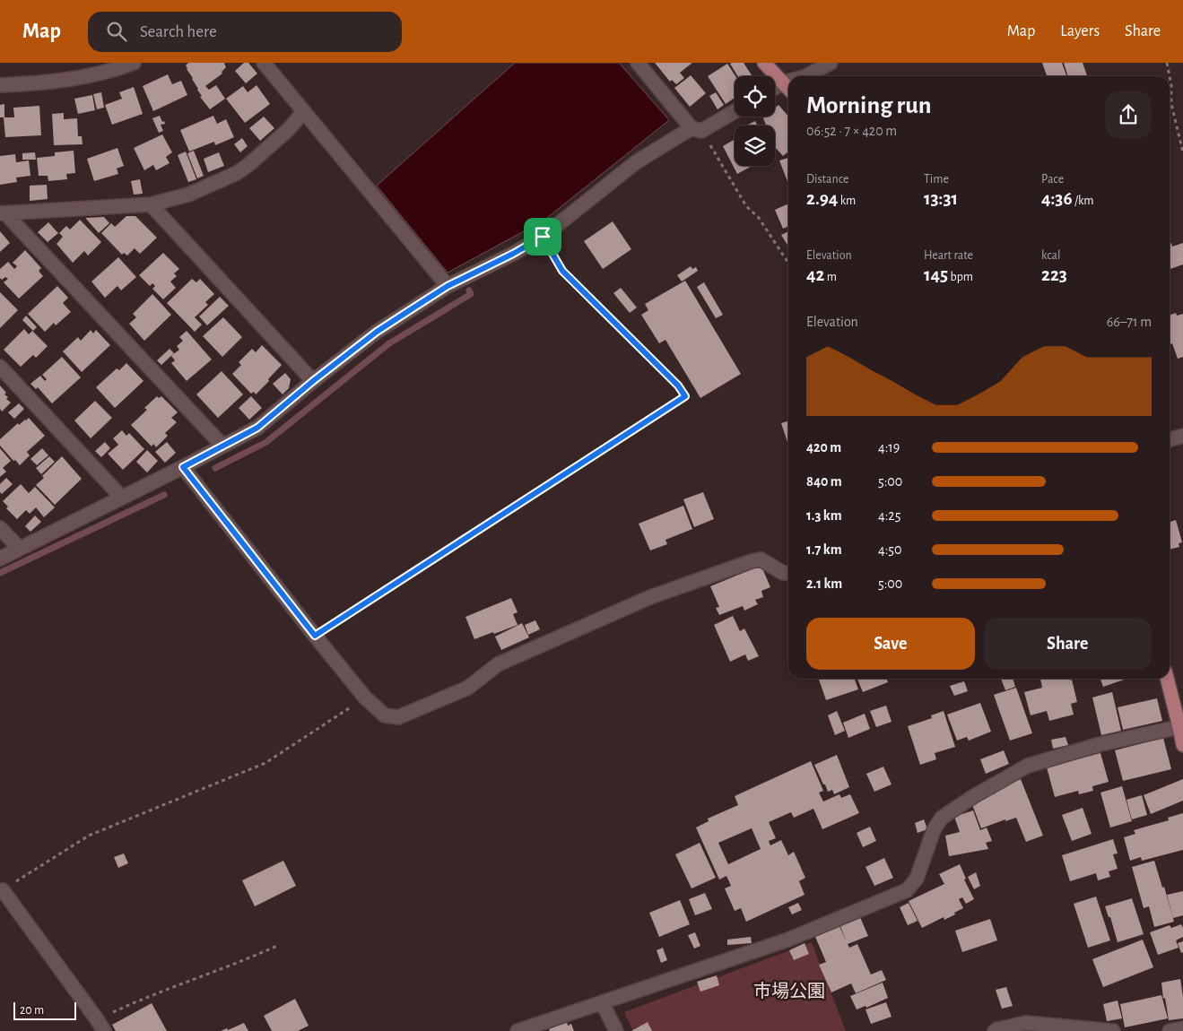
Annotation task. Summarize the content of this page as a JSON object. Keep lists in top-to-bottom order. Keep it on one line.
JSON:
{"parks":["市場公園"],"scale_bar":"20 m","page":{"header":"Map","search":"Search here","nav":["Map","Layers","Share"],"heading":["Morning run","06:52 · 7 × 420 m"],"stats":[["Distance","2.94 km"],["Time","13:31"],["Pace","4:36 /km"],["Elevation","42 m"],["Heart rate","145 bpm"],["kcal","223"]],"chart":["Elevation","66–71 m"],"list":[{"name":"420 m","note":"4:19"},{"name":"840 m","note":"5:00"},{"name":"1.3 km","note":"4:25"},{"name":"1.7 km","note":"4:50"},{"name":"2.1 km","note":"5:00"}],"buttons":["Save","Share"],"scale":"20 m"}}
